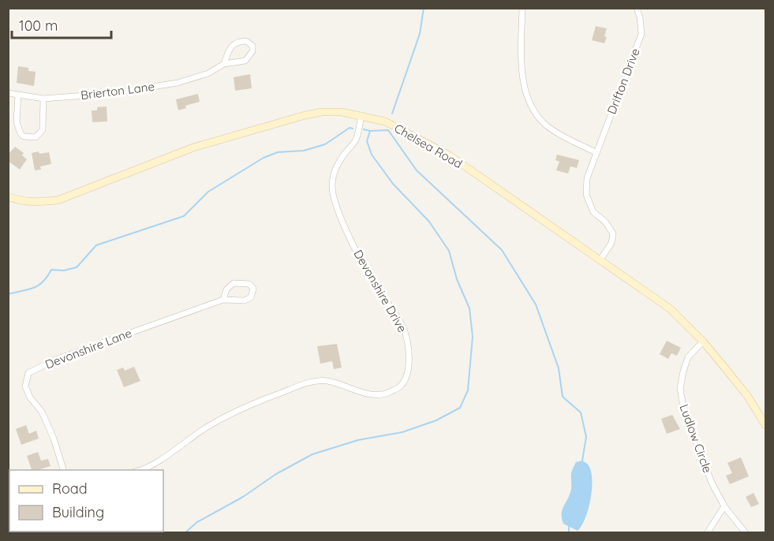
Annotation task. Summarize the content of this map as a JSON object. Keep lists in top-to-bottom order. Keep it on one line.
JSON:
{"streets":{"street":["Drifton Drive","Brierton Lane","Chelsea Road","Devonshire Drive","Devonshire Lane","Ludlow Circle"]},"crossings":[["Drifton Drive","Chelsea Road"],["Chelsea Road","Devonshire Drive"],["Chelsea Road","Ludlow Circle"]],"legend":["Road","Building"],"scale_bar":"100 m"}
